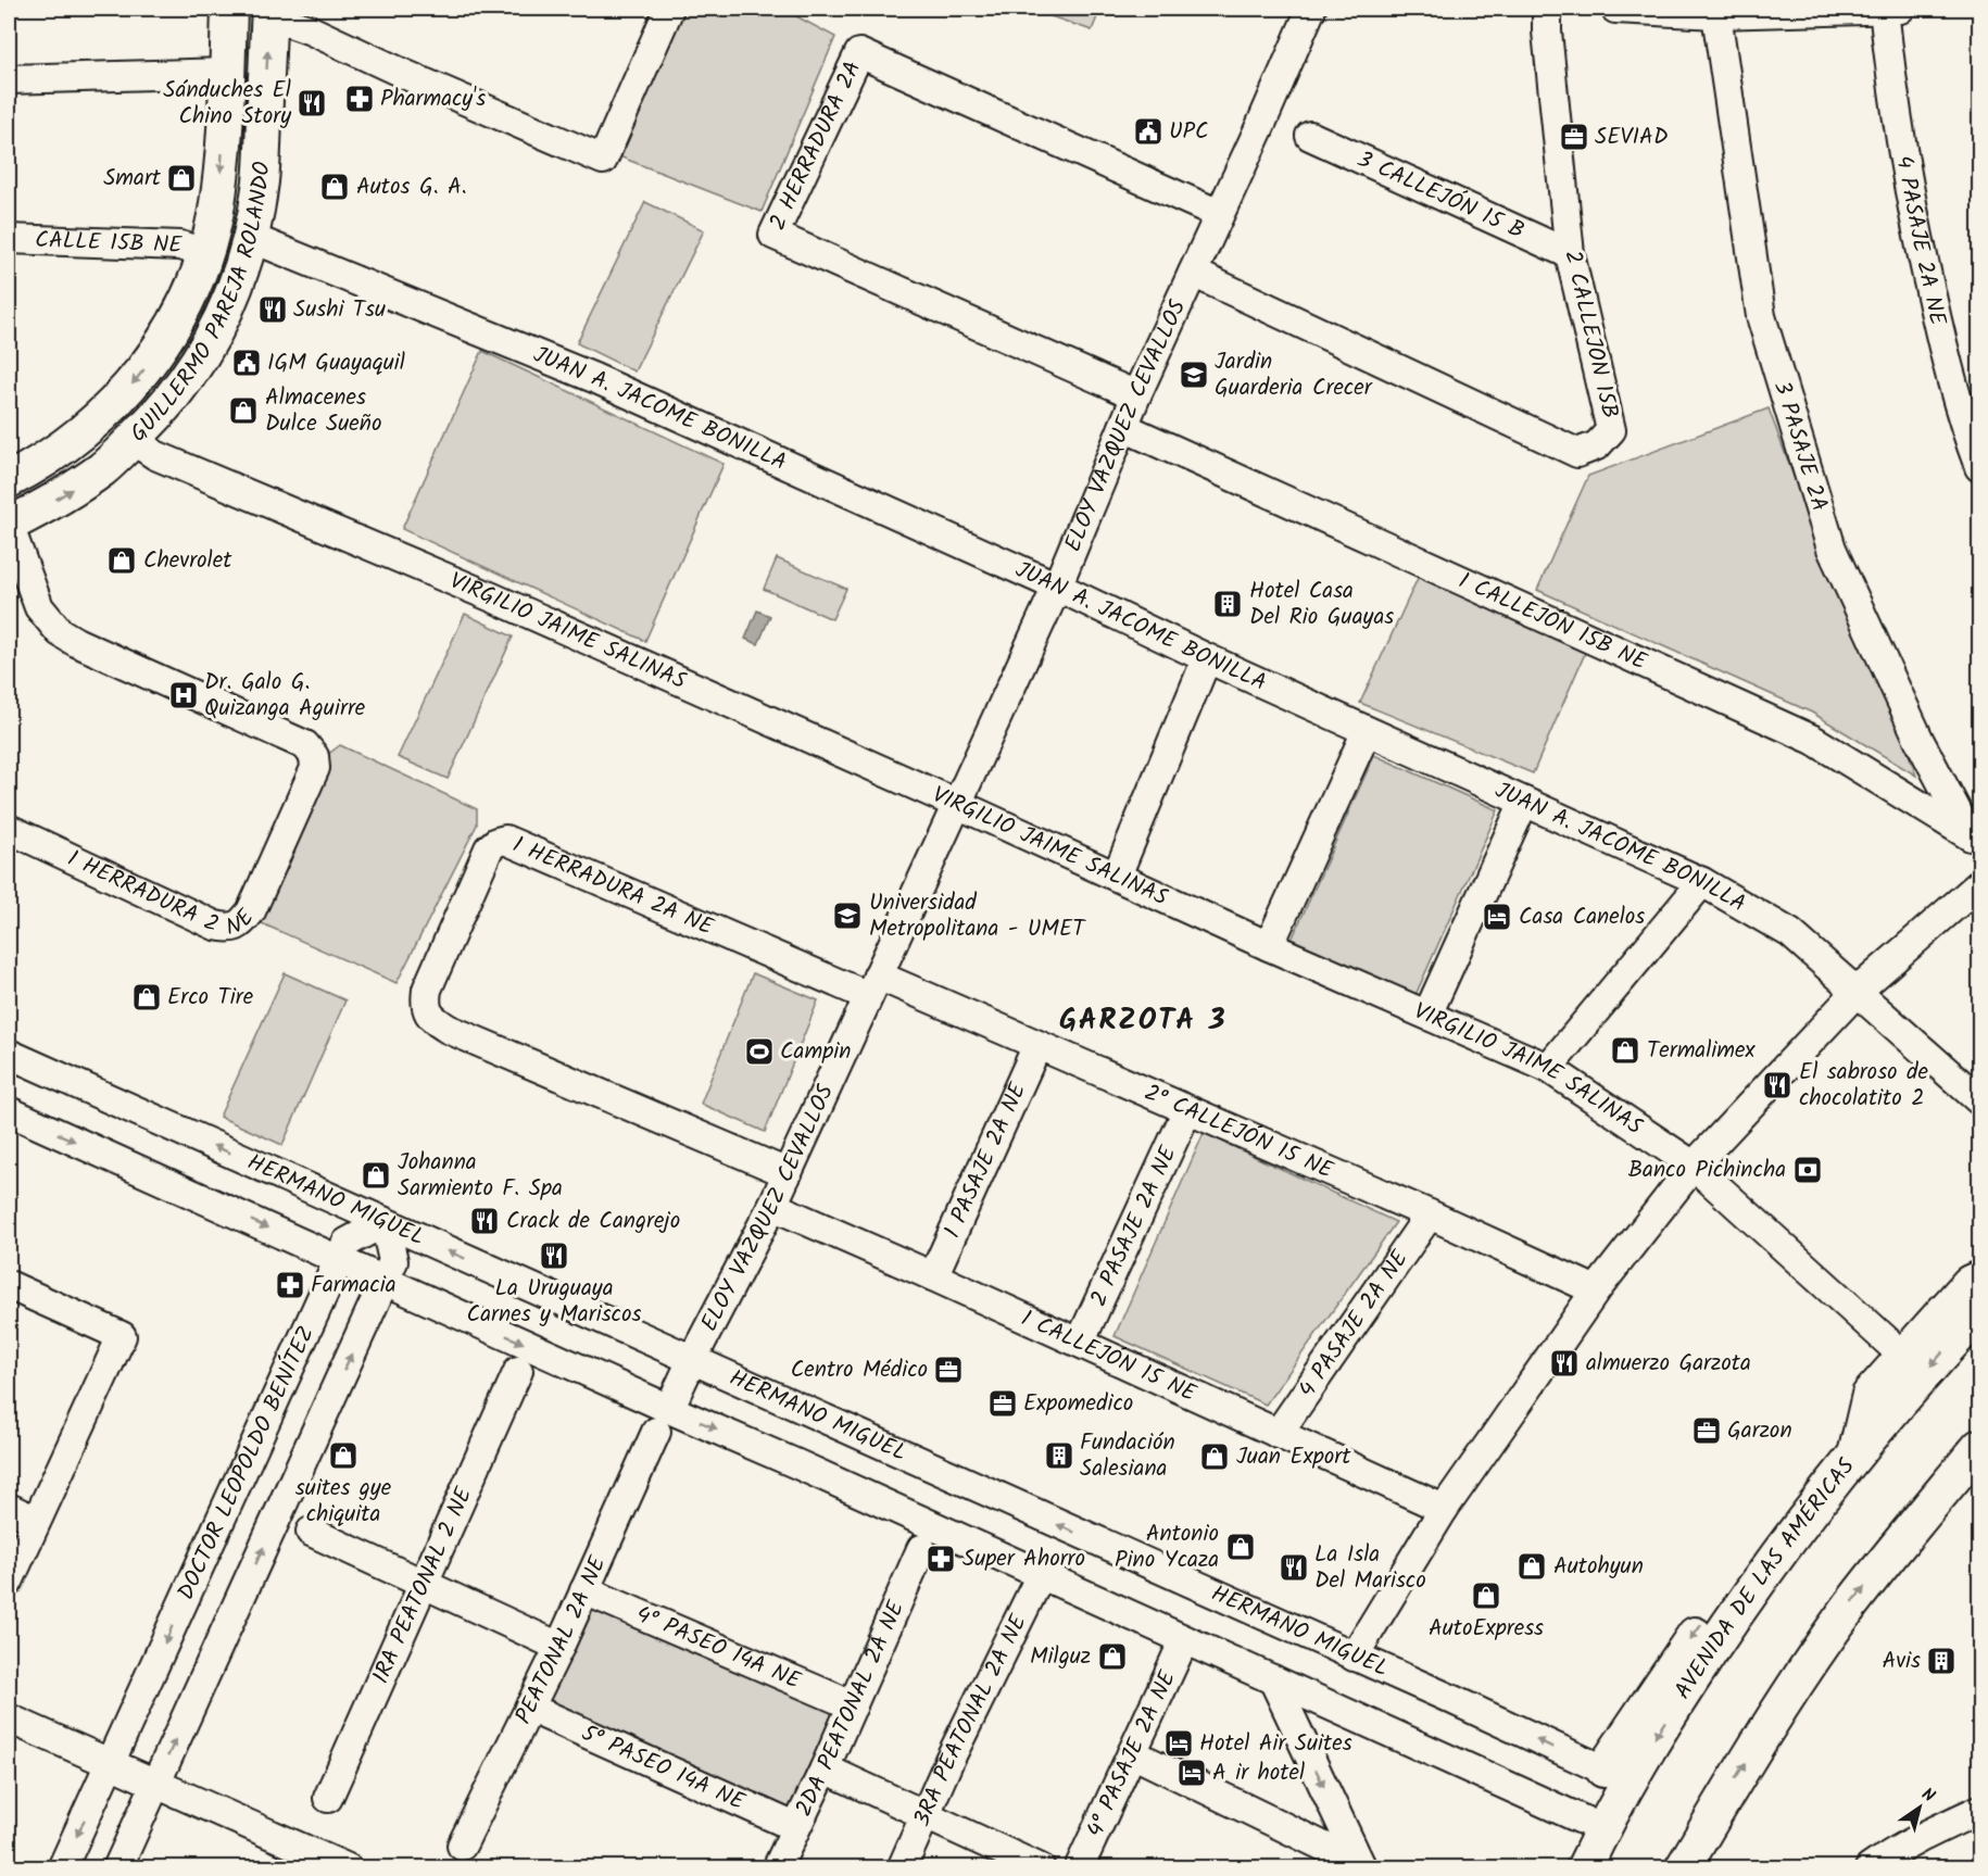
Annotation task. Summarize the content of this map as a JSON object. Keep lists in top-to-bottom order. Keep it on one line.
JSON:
{"streets":{"main road":["GUILLERMO PAREJA ROLANDO","AVENIDA DE LAS AMÉRICAS"],"street":["2 HERRADURA 2A","3 CALLEJÓN 15 B","4 PASAJE 2A NE","CALLE 15B NE","2 CALLEJON 15B","JUAN A. JACOME BONILLA","ELOY VAZQUEZ CEVALLOS","3 PASAJE 2A","1 CALLEJÓN 15B NE","VIRGILIO JAIME SALINAS","1 HERRADURA 2 NE","1 HERRADURA 2A NE","2° CALLEJÓN 15 NE","1 PASAJE 2A NE","HERMANO MIGUEL","2 PASAJE 2A NE","1 CALLEJÓN 15 NE","DOCTOR LEOPOLDO BENÍTEZ","1RA PEATONAL 2 NE","PEATONAL 2A NE","4° PASEO 14A NE","2DA PEATONAL 2A NE","3RA PEATONAL 2A NE","4° PASAJE 2A NE","5° PASEO 14A NE"]},"crossings":[["2 HERRADURA 2A","ELOY VAZQUEZ CEVALLOS"],["3 CALLEJÓN 15 B","2 CALLEJON 15B"],["4 PASAJE 2A NE","2° CALLEJÓN 15 NE"],["4 PASAJE 2A NE","1 CALLEJÓN 15 NE"],["CALLE 15B NE","GUILLERMO PAREJA ROLANDO"],["GUILLERMO PAREJA ROLANDO","JUAN A. JACOME BONILLA"],["GUILLERMO PAREJA ROLANDO","VIRGILIO JAIME SALINAS"],["GUILLERMO PAREJA ROLANDO","1 HERRADURA 2 NE"],["2 CALLEJON 15B","ELOY VAZQUEZ CEVALLOS"],["JUAN A. JACOME BONILLA","ELOY VAZQUEZ CEVALLOS"],["ELOY VAZQUEZ CEVALLOS","1 CALLEJÓN 15B NE"],["ELOY VAZQUEZ CEVALLOS","VIRGILIO JAIME SALINAS"],["ELOY VAZQUEZ CEVALLOS","1 HERRADURA 2A NE"],["ELOY VAZQUEZ CEVALLOS","2° CALLEJÓN 15 NE"],["ELOY VAZQUEZ CEVALLOS","HERMANO MIGUEL"],["ELOY VAZQUEZ CEVALLOS","1 CALLEJÓN 15 NE"],["ELOY VAZQUEZ CEVALLOS","PEATONAL 2A NE"],["3 PASAJE 2A","1 CALLEJÓN 15B NE"],["1 HERRADURA 2A NE","2° CALLEJÓN 15 NE"],["2° CALLEJÓN 15 NE","1 PASAJE 2A NE"],["2° CALLEJÓN 15 NE","2 PASAJE 2A NE"],["1 PASAJE 2A NE","1 CALLEJÓN 15 NE"],["HERMANO MIGUEL","DOCTOR LEOPOLDO BENÍTEZ"],["HERMANO MIGUEL","AVENIDA DE LAS AMÉRICAS"],["2 PASAJE 2A NE","1 CALLEJÓN 15 NE"],["PEATONAL 2A NE","4° PASEO 14A NE"],["PEATONAL 2A NE","5° PASEO 14A NE"],["4° PASEO 14A NE","2DA PEATONAL 2A NE"],["2DA PEATONAL 2A NE","5° PASEO 14A NE"]],"districts":["GARZOTA 3"],"places":{"pharmacy":["Pharmacy's","Farmacia","Super Ahorro"],"restaurant":["Sánduches El Chino Story","Sushi Tsu","El sabroso de chocolatito 2","Crack de Cangrejo","La Uruguaya Carnes y Mariscos","almuerzo Garzota","La Isla Del Marisco"],"public building":["UPC","IGM Guayaquil"],"office":["SEVIAD","Centro Médico","Expomedico","Garzon"],"shop":["Smart","Autos G. A.","Almacenes Dulce Sueño","Chevrolet","Erco Tire","Termalimex","Johanna Sarmiento F. Spa","suites gye chiquita","Juan Export","Antonio Pino Ycaza","Autohyun","AutoExpress","Milguz"],"school or university":["Jardin Guarderia Crecer","Universidad Metropolitana - UMET"],"building":["Hotel Casa Del Rio Guayas","Fundación Salesiana","Avis"],"hospital":["Dr. Galo G. Quizanga Aguirre"],"hotel":["Casa Canelos","Hotel Air Suites","A ir hotel"],"sports":["Campin"],"bank":["Banco Pichincha"]},"north":"top right"}
